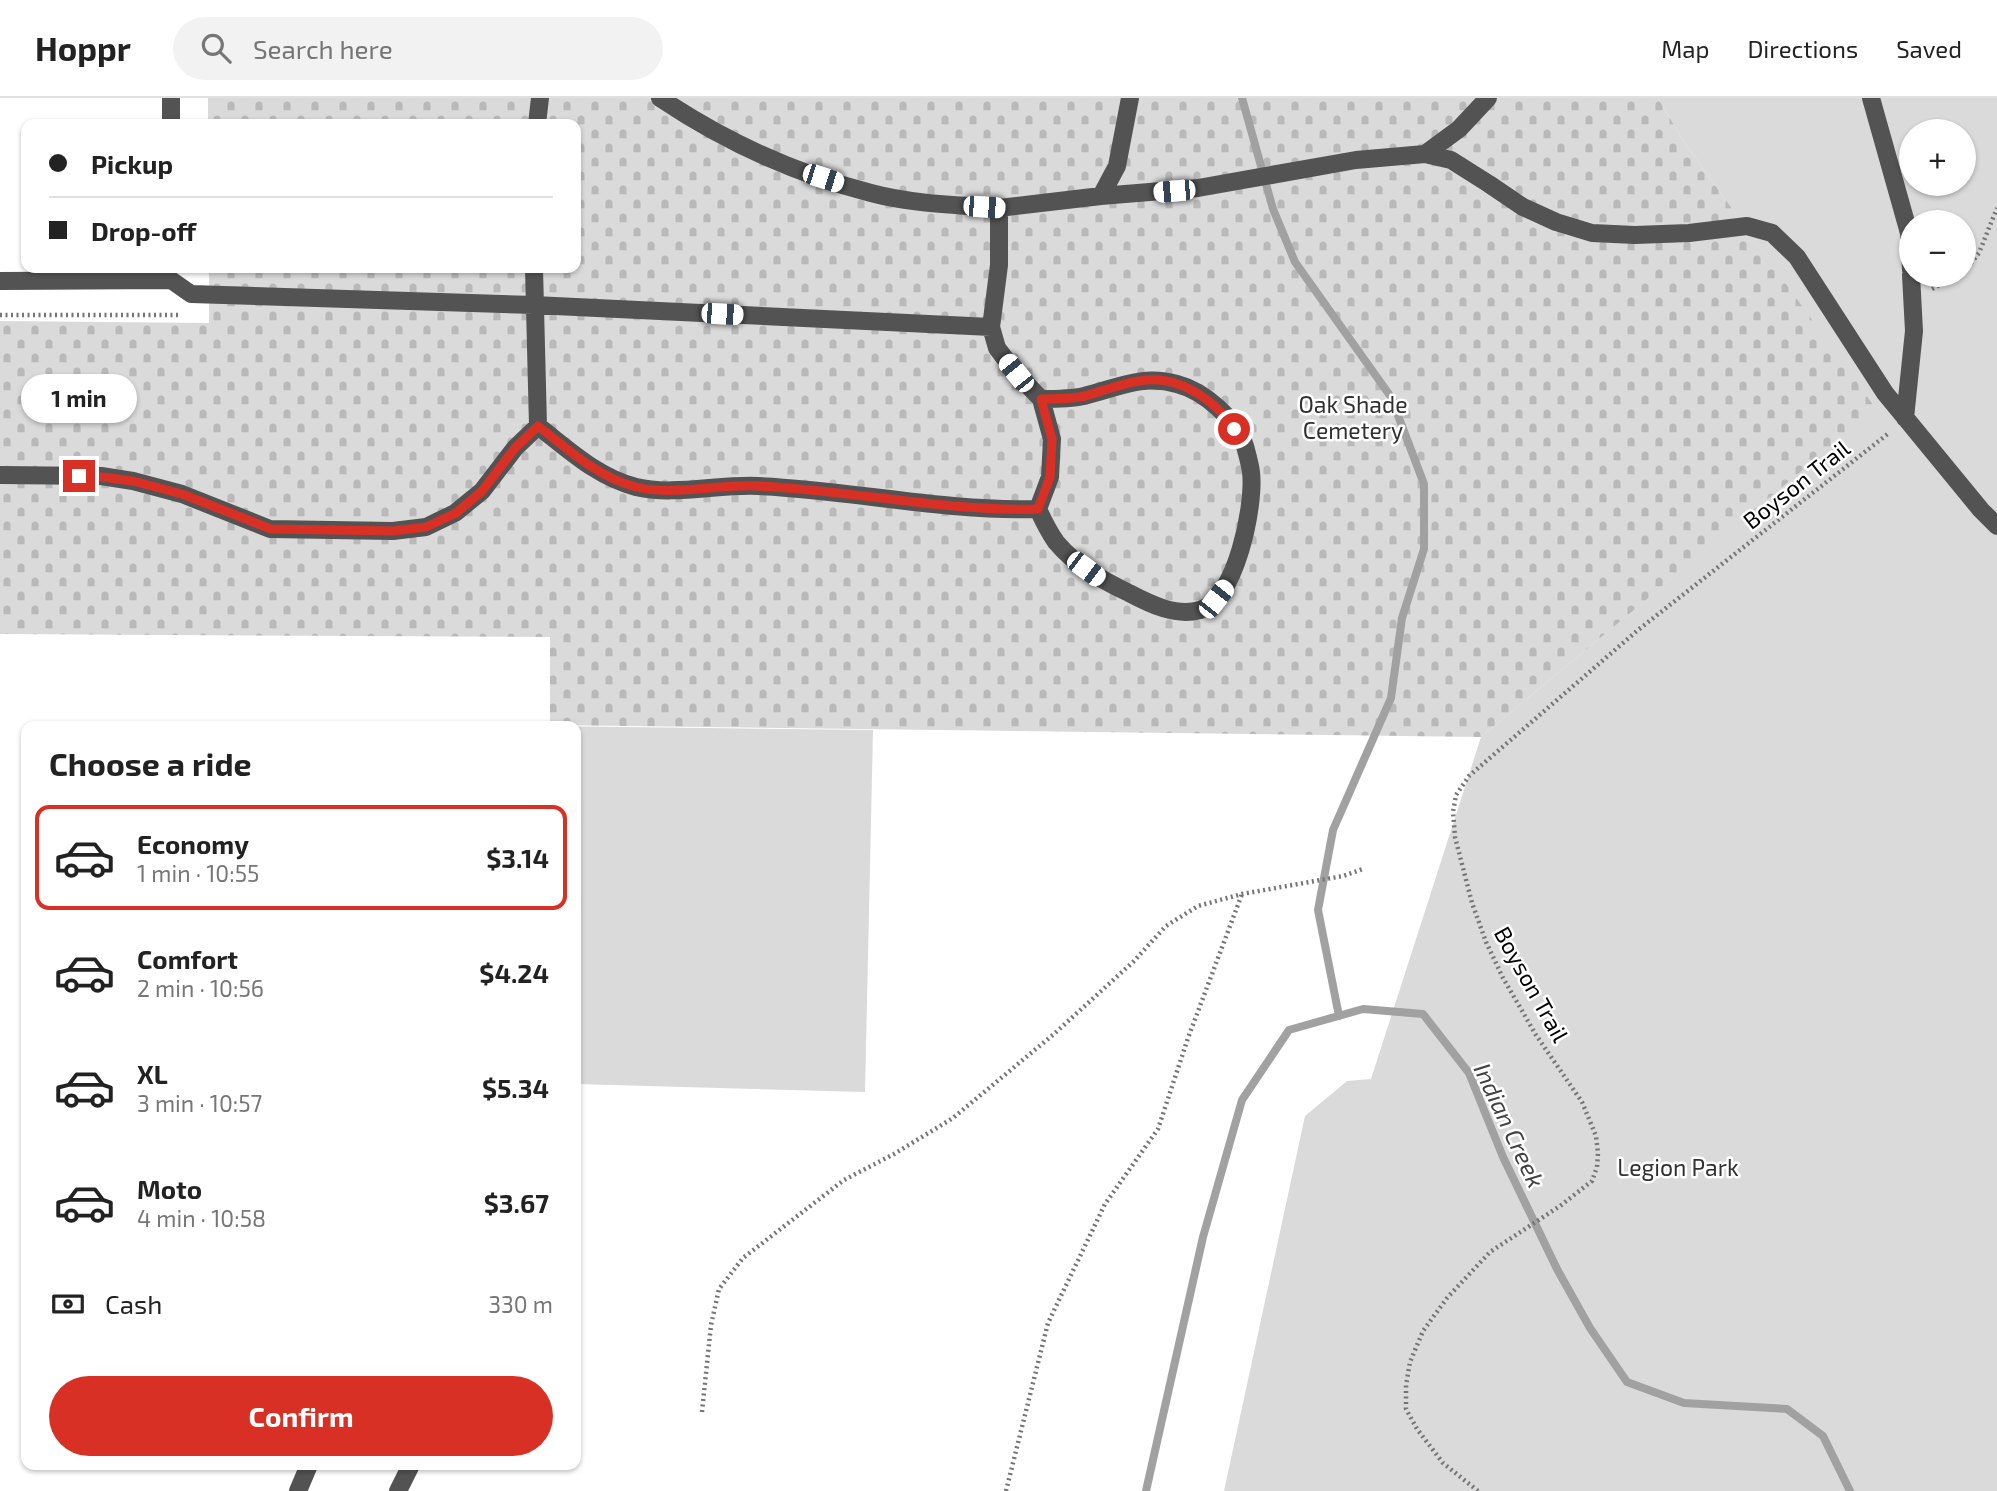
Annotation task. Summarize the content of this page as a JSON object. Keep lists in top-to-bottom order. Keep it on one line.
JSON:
{"streets":{"path":["Boyson Trail"]},"water":["Indian Creek"],"parks":["Oak Shade Cemetery","Legion Park"],"page":{"header":"Hoppr","search":"Search here","nav":["Map","Directions","Saved"],"map_buttons":["+","−"],"banner":["Pickup","Drop-off"],"bubble":"1 min","heading":"Choose a ride","list":[{"name":"Economy","note":"1 min · 10:55","value":"$3.14"},{"name":"Comfort","note":"2 min · 10:56","value":"$4.24"},{"name":"XL","note":"3 min · 10:57","value":"$5.34"},{"name":"Moto","note":"4 min · 10:58","value":"$3.67"}],"pay":["Cash","330 m"],"buttons":"Confirm"}}
